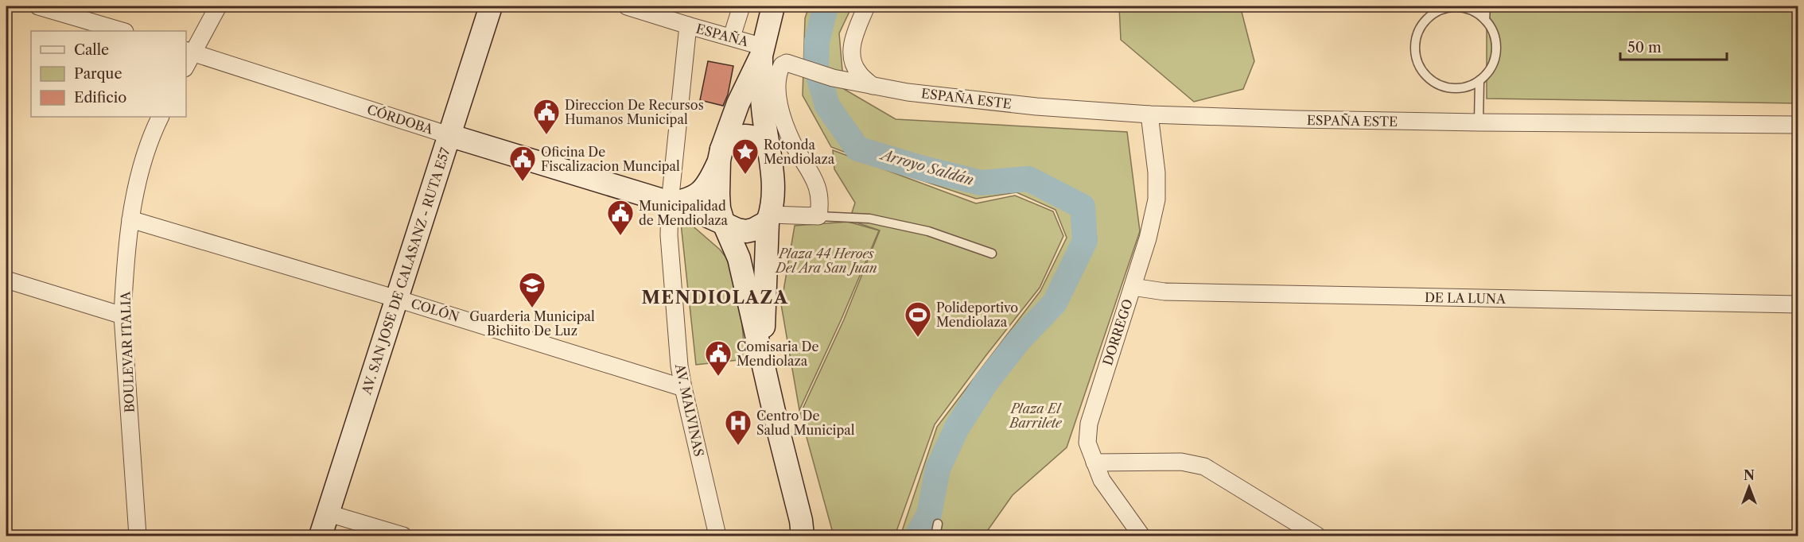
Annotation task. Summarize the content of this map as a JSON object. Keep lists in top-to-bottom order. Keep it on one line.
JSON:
{"streets":{"main road":["CÓRDOBA","AV. SAN JOSE DE CALASANZ - RUTA E57"],"street":["ESPAÑA","ESPAÑA ESTE","DE LA LUNA","COLÓN","DORREGO","BOULEVAR ITALIA","AV. MALVINAS"]},"crossings":[["ESPAÑA","AV. MALVINAS"],["ESPAÑA ESTE","DORREGO"],["CÓRDOBA","AV. SAN JOSE DE CALASANZ - RUTA E57"],["CÓRDOBA","AV. MALVINAS"],["AV. SAN JOSE DE CALASANZ - RUTA E57","COLÓN"],["DE LA LUNA","DORREGO"],["COLÓN","BOULEVAR ITALIA"],["COLÓN","AV. MALVINAS"]],"districts":["MENDIOLAZA"],"water":["Arroyo Saldán"],"parks":["Plaza 44 Heroes Del Ara San Juan","Plaza El Barrilete"],"places":{"public building":["Direccion De Recursos Humanos Municipal","Oficina De Fiscalizacion Muncipal","Municipalidad de Mendiolaza","Comisaria De Mendiolaza"],"place":["Rotonda Mendiolaza"],"school or university":["Guarderia Municipal Bichito De Luz"],"sports":["Polideportivo Mendiolaza"],"hospital":["Centro De Salud Municipal"]},"legend":["Calle","Parque","Edificio"],"scale_bar":"50 m","north":"top"}
